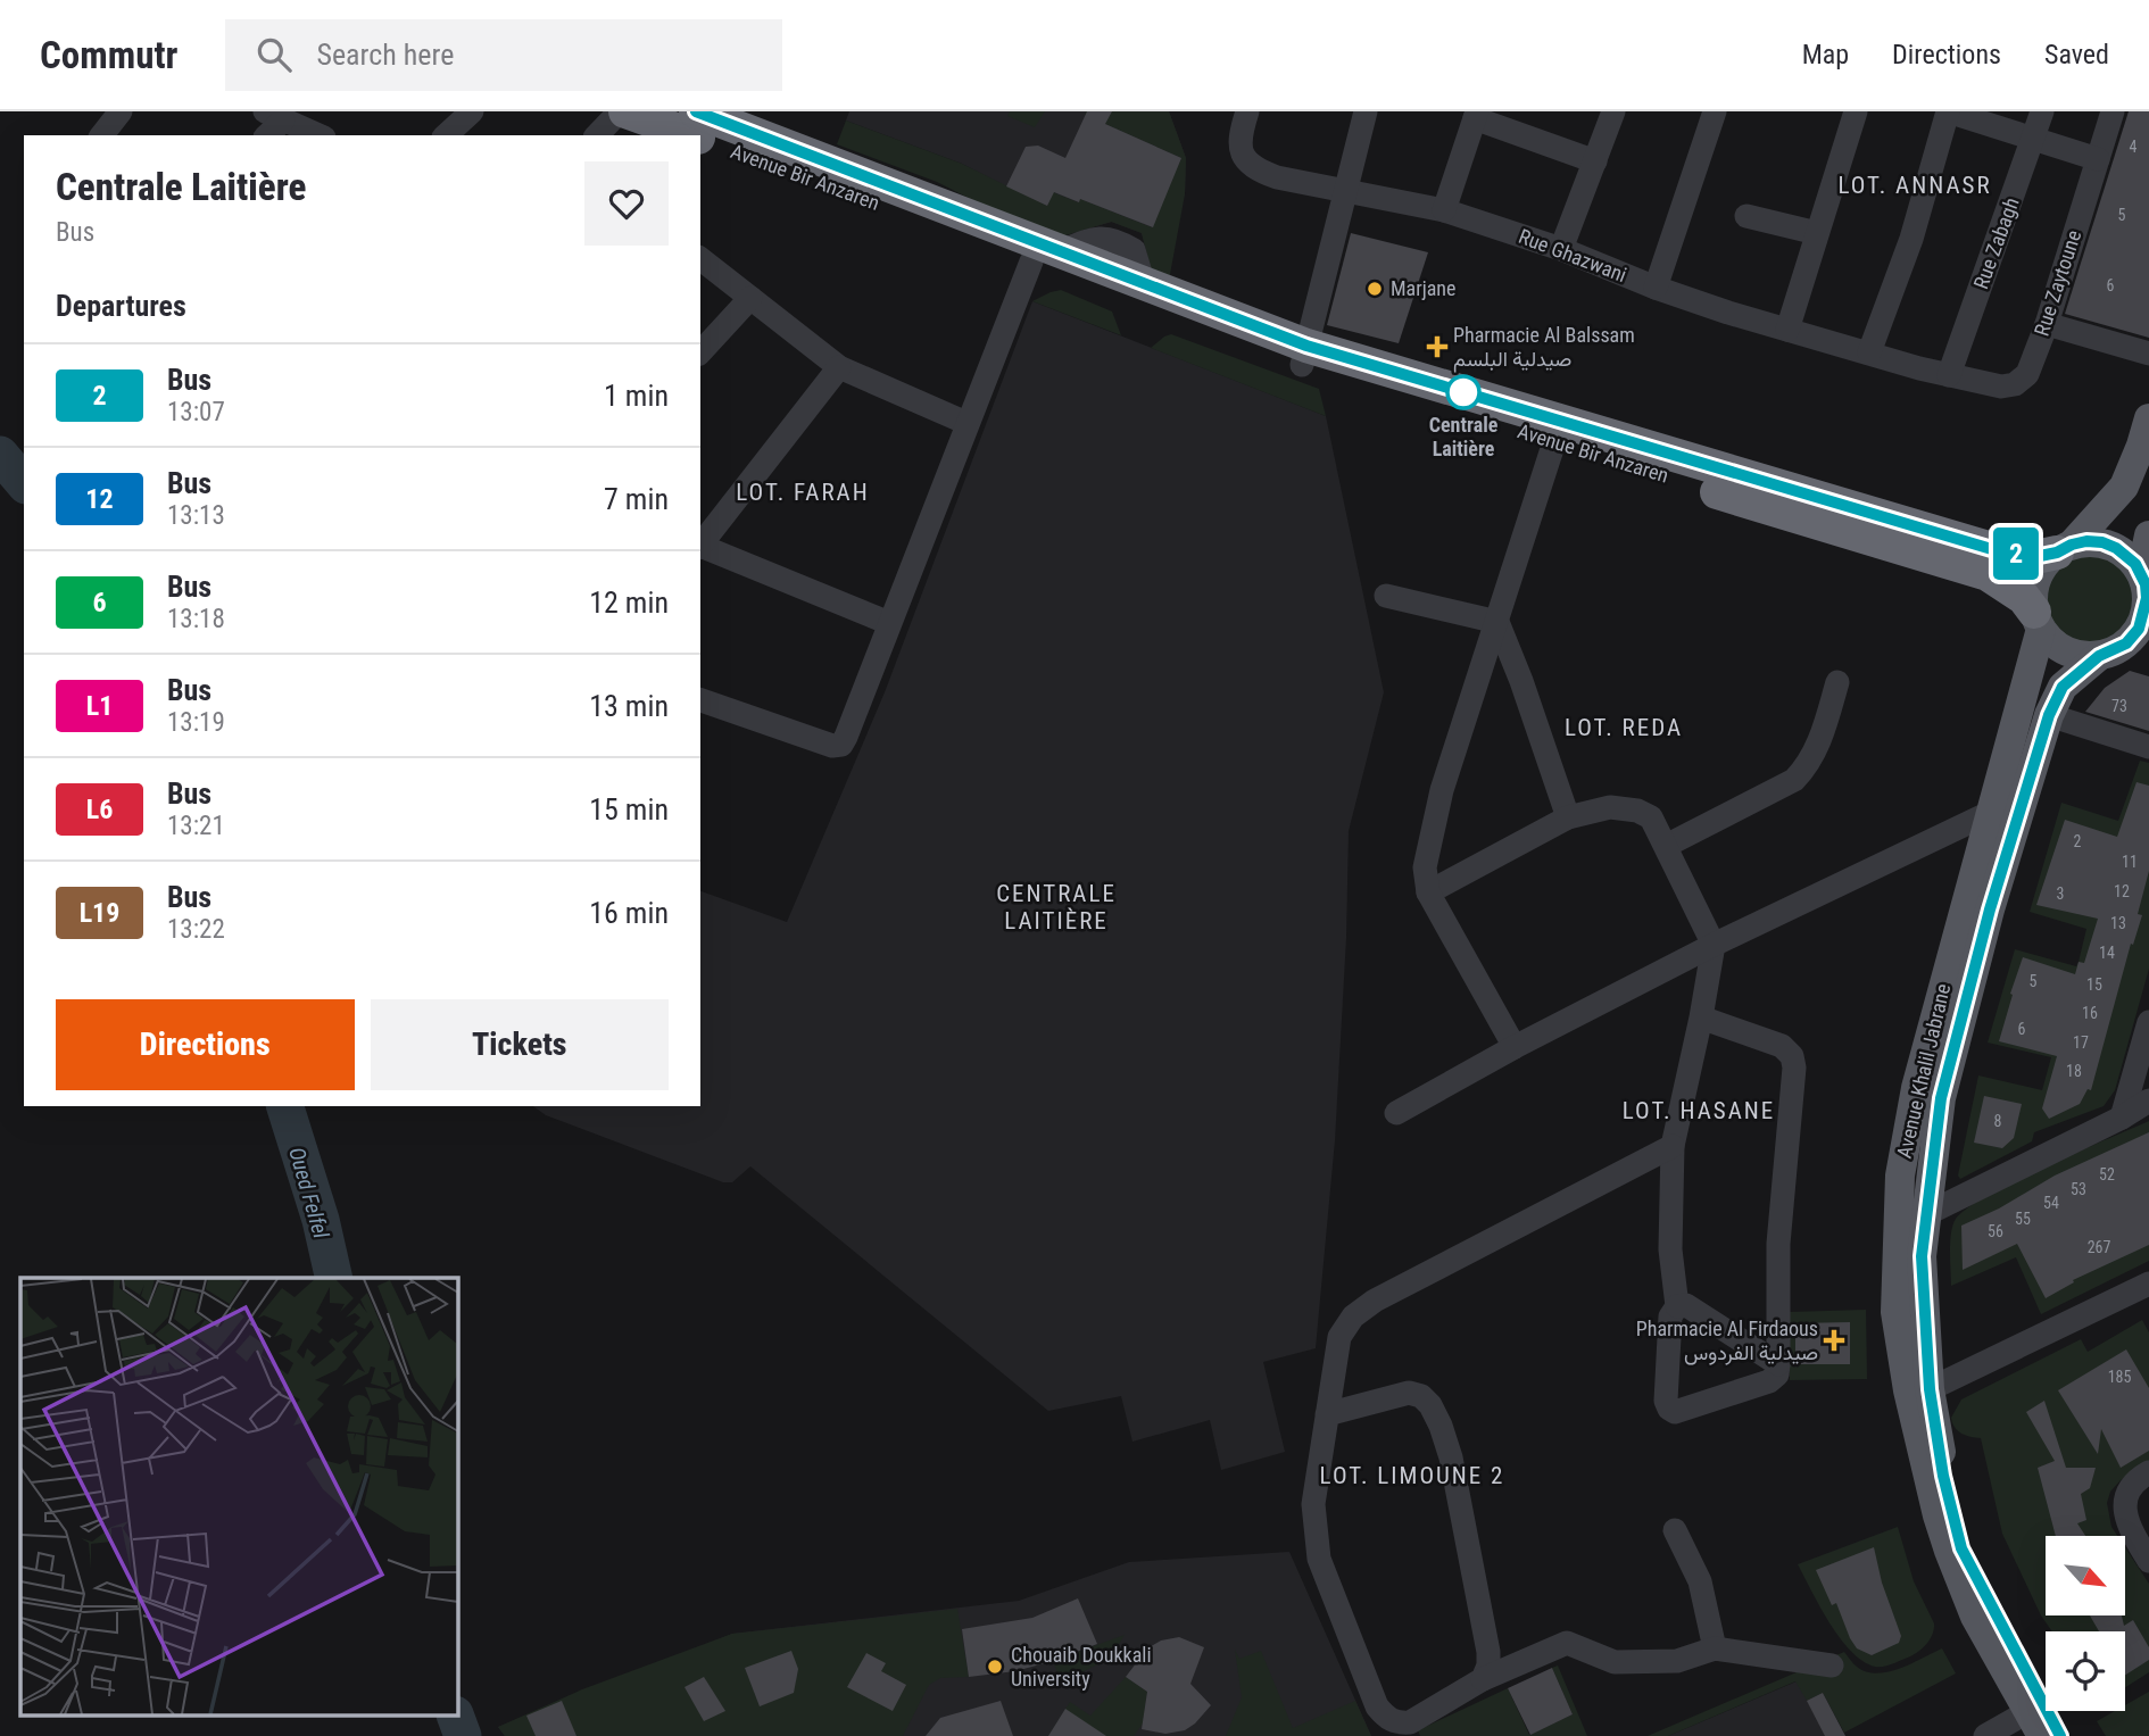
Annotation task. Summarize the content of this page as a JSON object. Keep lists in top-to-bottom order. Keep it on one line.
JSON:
{"streets":{"highway":["Avenue Bir Anzaren"],"main road":["Avenue Khalil Jabrane"],"street":["Rue Zabagh","Rue Ghazwani","Rue Zaytoune"]},"crossings":[["Avenue Bir Anzaren","Avenue Khalil Jabrane"],["Rue Zabagh","Rue Ghazwani"],["Rue Zabagh","Rue Zaytoune"],["Rue Ghazwani","Rue Zaytoune"]],"districts":["LOT. ANNASR","LOT. FARAH","LOT. REDA","CENTRALE LAITIÈRE","LOT. HASANE","LOT. LIMOUNE 2"],"water":["Oued Felfel"],"places":{"other":["Marjane","Centrale Laitière","Chouaib Doukkali University"],"health":["Pharmacie Al Balssam صيدلية البلسم","Pharmacie Al Firdaous صيدلية الفردوس"]},"lines":["bus line 2"],"house_numbers":["4","5","6","73","2","11","12","3","13","14","5","15","16","6","17","18","8","52","53","54","55","56","267","185"],"north":"bottom right","page":{"header":"Commutr","search":"Search here","nav":["Map","Directions","Saved"],"on_map":"2","heading":[["Centrale Laitière","Bus"],"Departures"],"list":[{"mark":"2","name":"Bus","note":"13:07","value":"1 min"},{"mark":"12","name":"Bus","note":"13:13","value":"7 min"},{"mark":"6","name":"Bus","note":"13:18","value":"12 min"},{"mark":"L1","name":"Bus","note":"13:19","value":"13 min"},{"mark":"L6","name":"Bus","note":"13:21","value":"15 min"},{"mark":"L19","name":"Bus","note":"13:22","value":"16 min"}],"buttons":["Directions","Tickets"]}}
